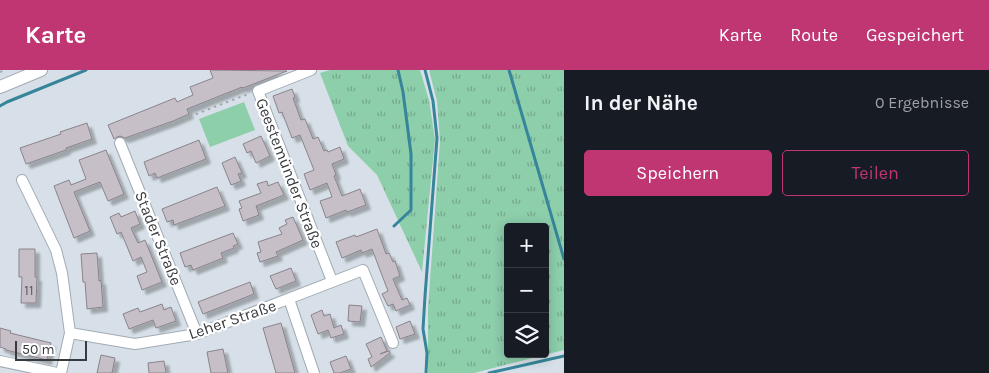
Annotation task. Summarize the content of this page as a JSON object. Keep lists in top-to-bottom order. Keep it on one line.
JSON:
{"streets":{"street":["Geestemünder Straße","Stader Straße","Leher Straße"]},"crossings":[["Geestemünder Straße","Leher Straße"],["Stader Straße","Leher Straße"]],"house_numbers":["11"],"scale_bar":"50 m","page":{"header":"Karte","nav":["Karte","Route","Gespeichert"],"heading":["In der Nähe","0 Ergebnisse"],"buttons":["Speichern","Teilen"],"map_buttons":["+","−"],"scale":"50 m"}}
